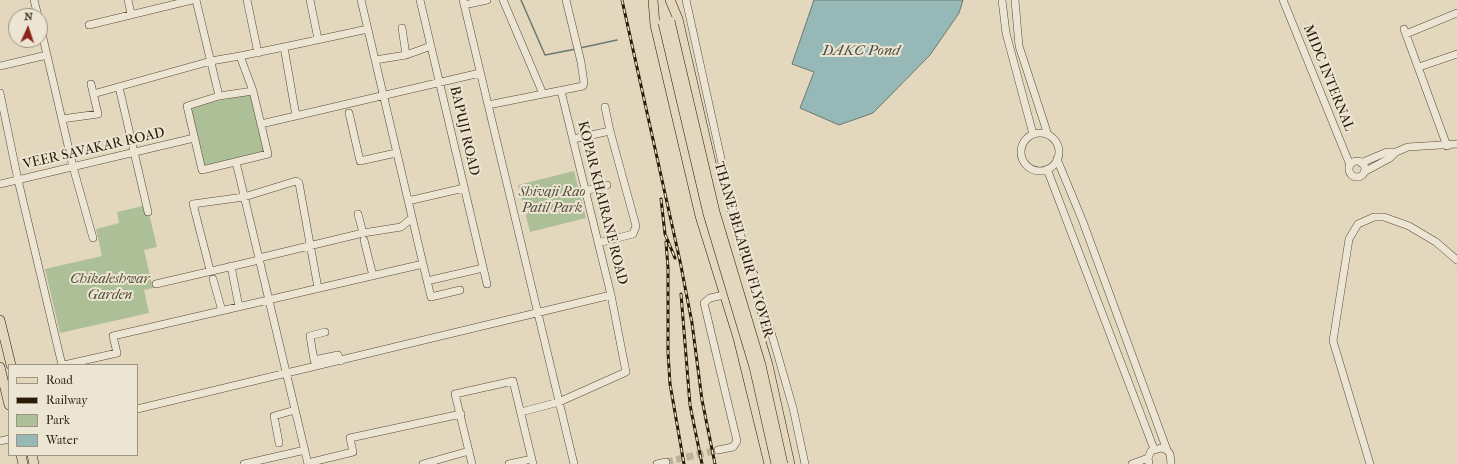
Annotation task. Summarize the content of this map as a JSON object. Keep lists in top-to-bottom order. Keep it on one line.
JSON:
{"streets":{"main road":["THANE BELAPUR FLYOVER"],"street":["MIDC INTERNAL","BAPUJI ROAD","VEER SAVAKAR ROAD","KOPAR KHAIRANE ROAD"]},"water":["DAKC Pond"],"parks":["Shivaji Rao Patil Park","Chikaleshwar Garden"],"legend":["Road","Railway","Park","Water"],"north":"top"}
